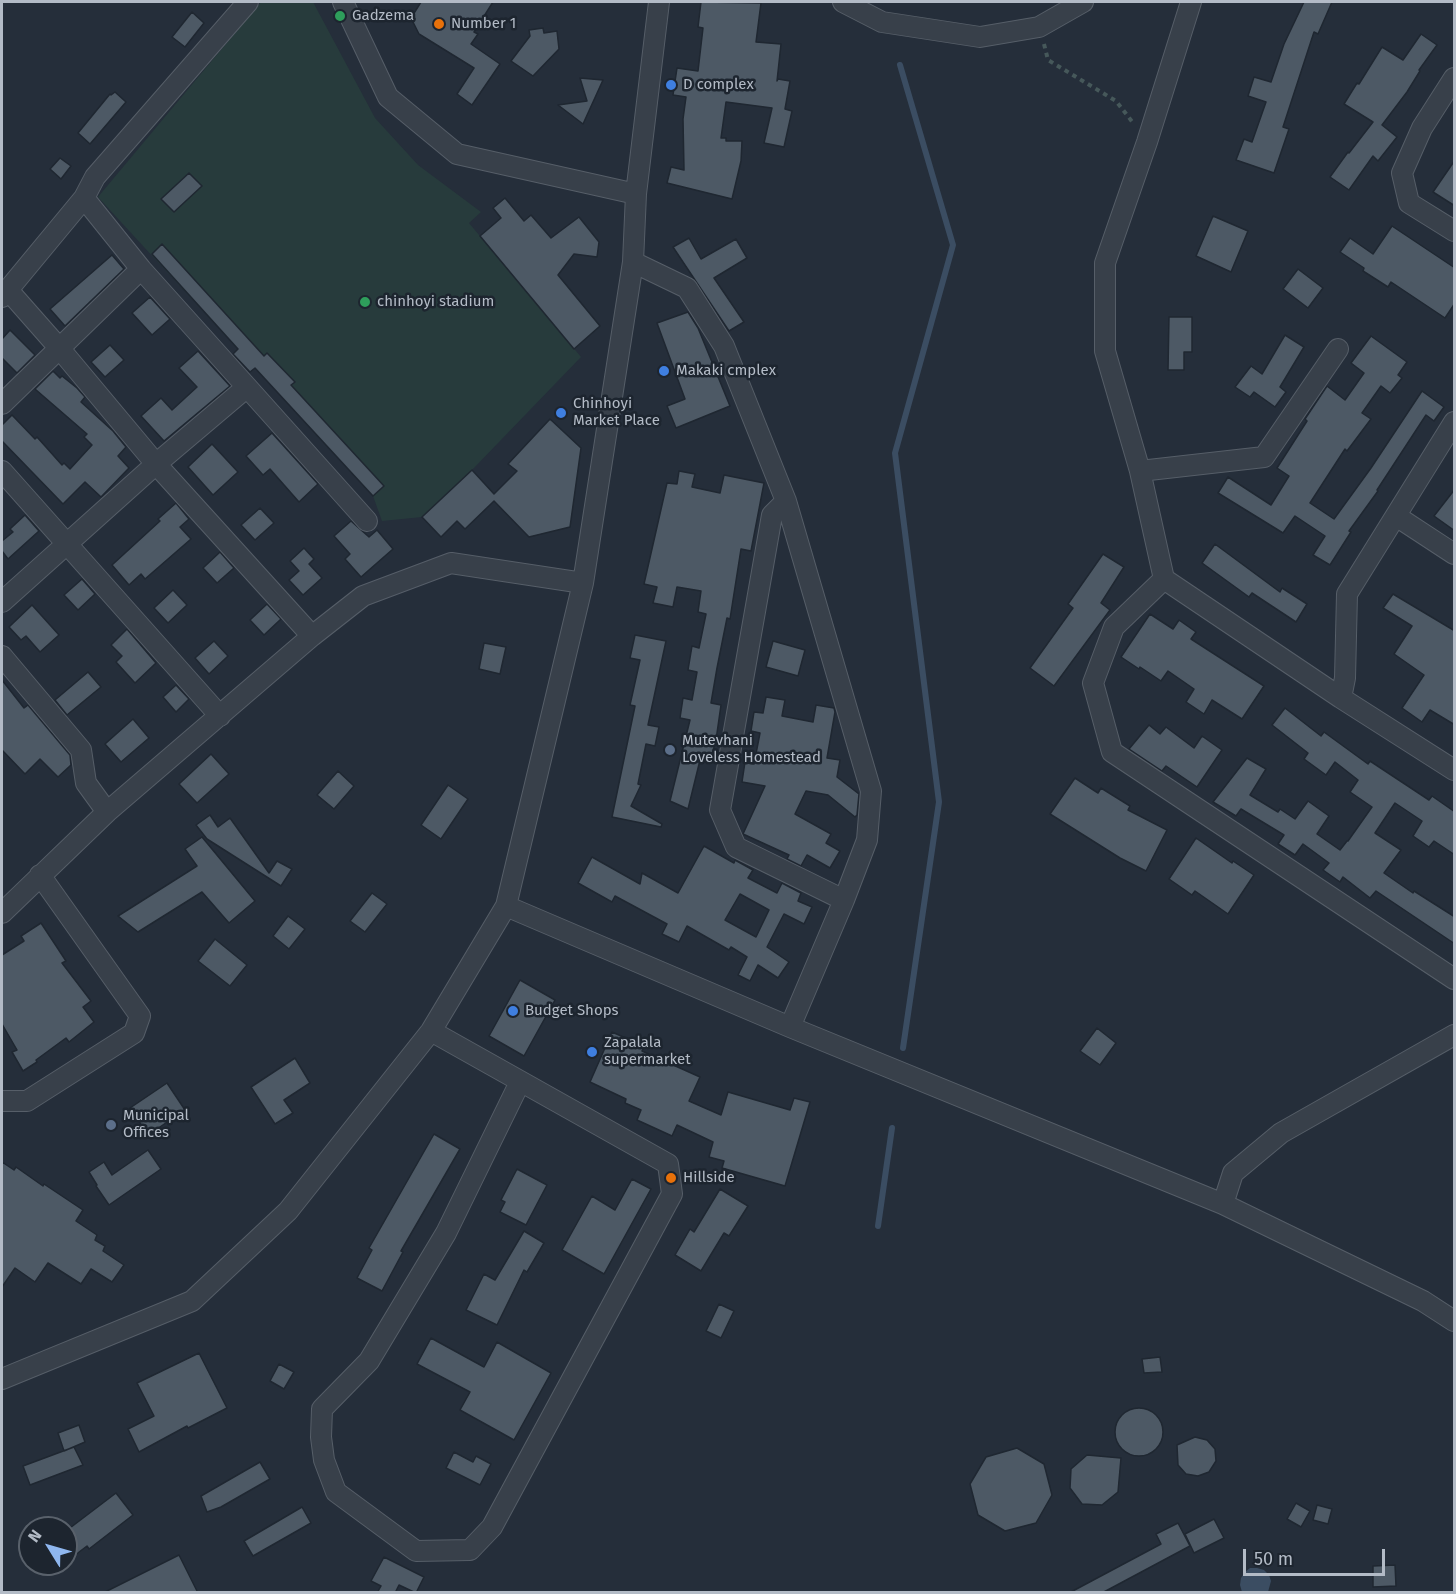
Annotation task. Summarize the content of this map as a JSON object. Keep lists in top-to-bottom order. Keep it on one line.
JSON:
{"places":["Gadzema","Number 1","D complex","chinhoyi stadium","Makaki cmplex","Chinhoyi Market Place","Mutevhani Loveless Homestead","Budget Shops","Zapalala supermarket","Municipal Offices","Hillside"],"scale_bar":"50 m","north":"top left"}
